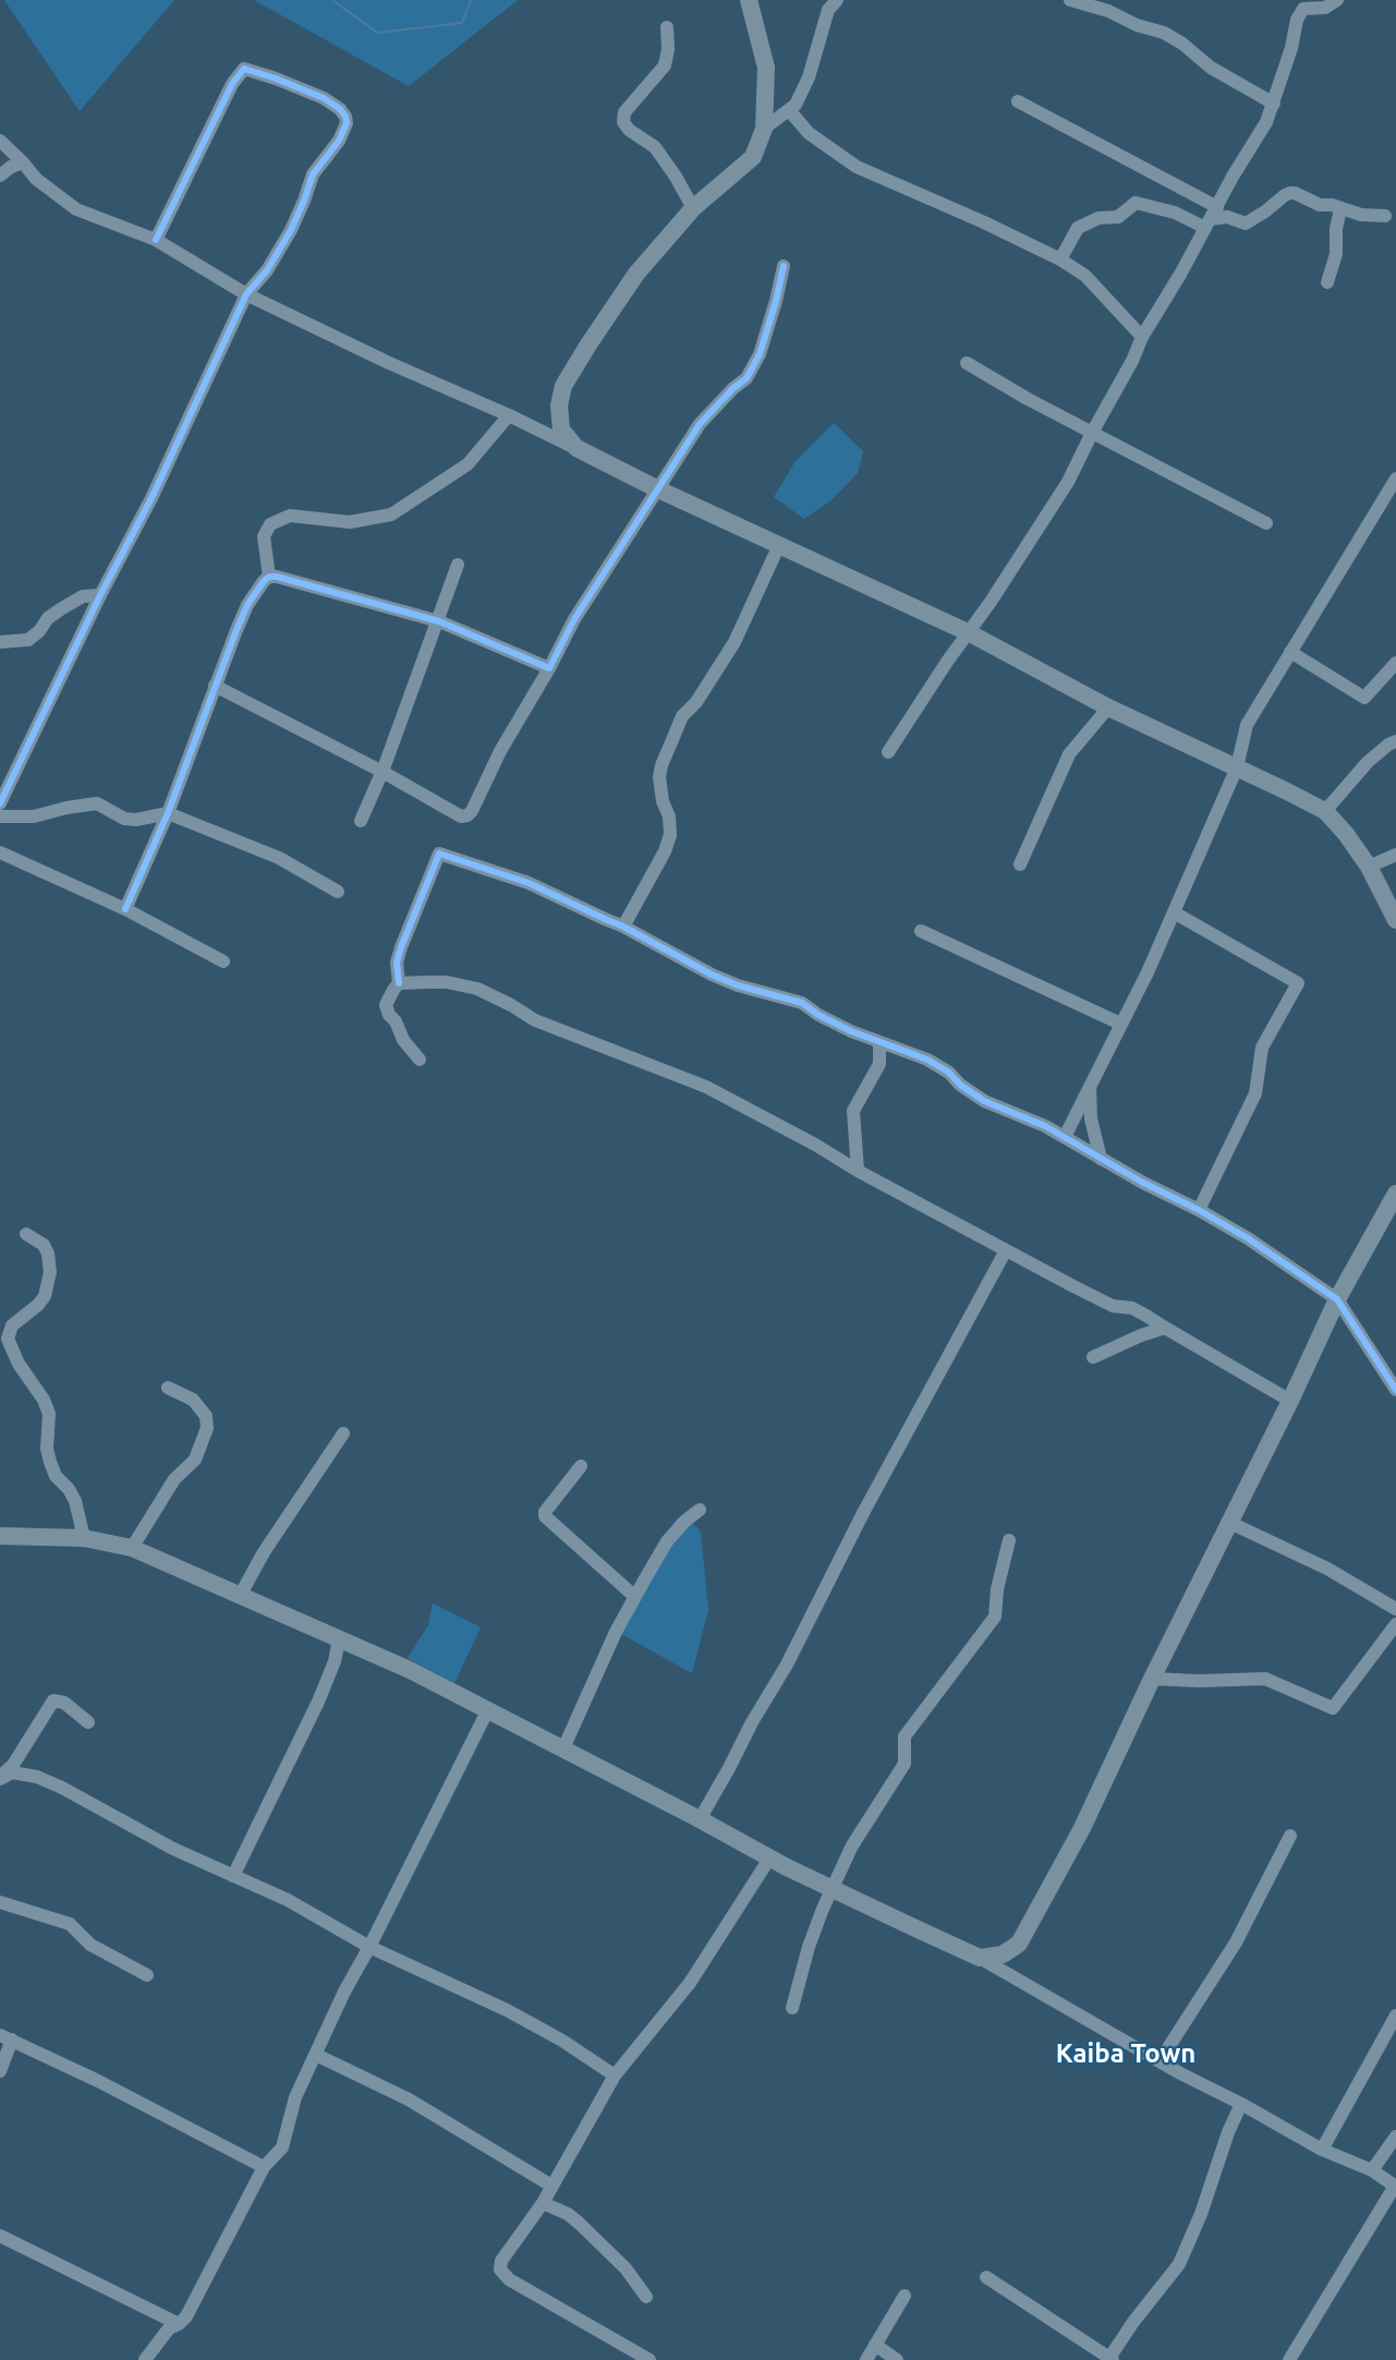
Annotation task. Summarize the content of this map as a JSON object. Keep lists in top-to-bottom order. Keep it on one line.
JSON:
{"districts":["Kaiba Town"]}
